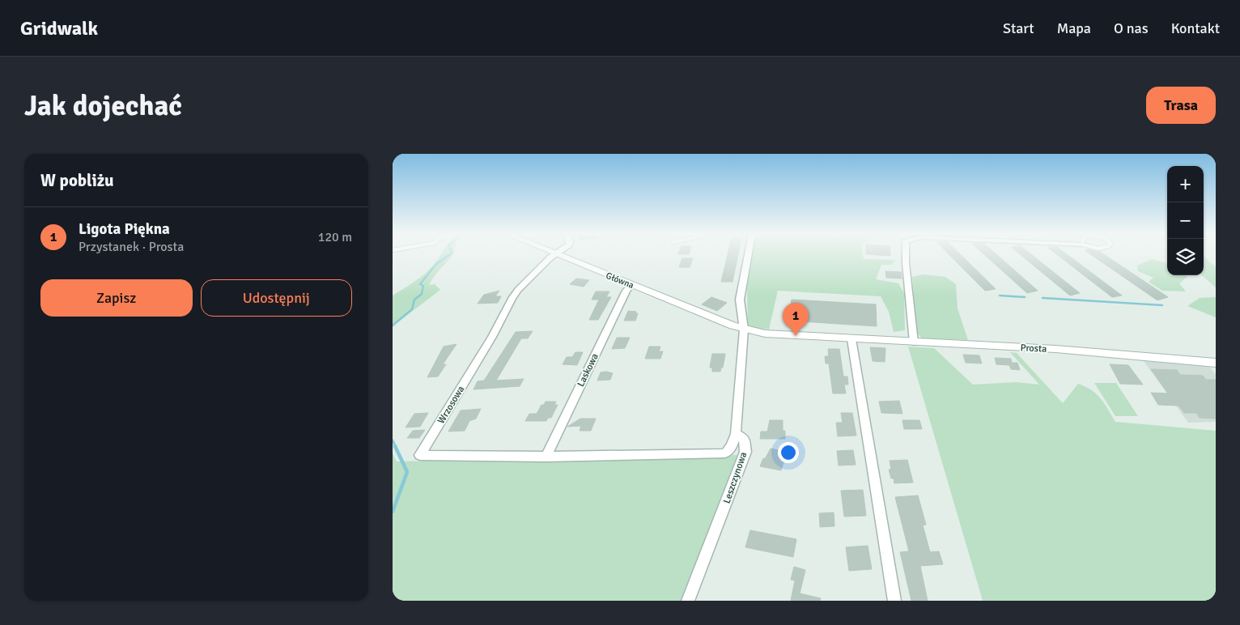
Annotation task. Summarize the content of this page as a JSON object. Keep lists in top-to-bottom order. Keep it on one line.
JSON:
{"streets":{"street":["Główna","Prosta","Laskowa","Wrzosowa","Leszczynowa"]},"crossings":[["Główna","Prosta"],["Główna","Laskowa"],["Laskowa","Wrzosowa"]],"page":{"header":"Gridwalk","nav":["Start","Mapa","O nas","Kontakt"],"buttons":["Trasa",["Zapisz","Udostępnij"]],"title":"Jak dojechać","heading":"W pobliżu","map_buttons":["+","−"],"list":[{"mark":"1","name":"Ligota Piękna","note":"Przystanek · Prosta","value":"120 m"}],"pins":"1"}}
